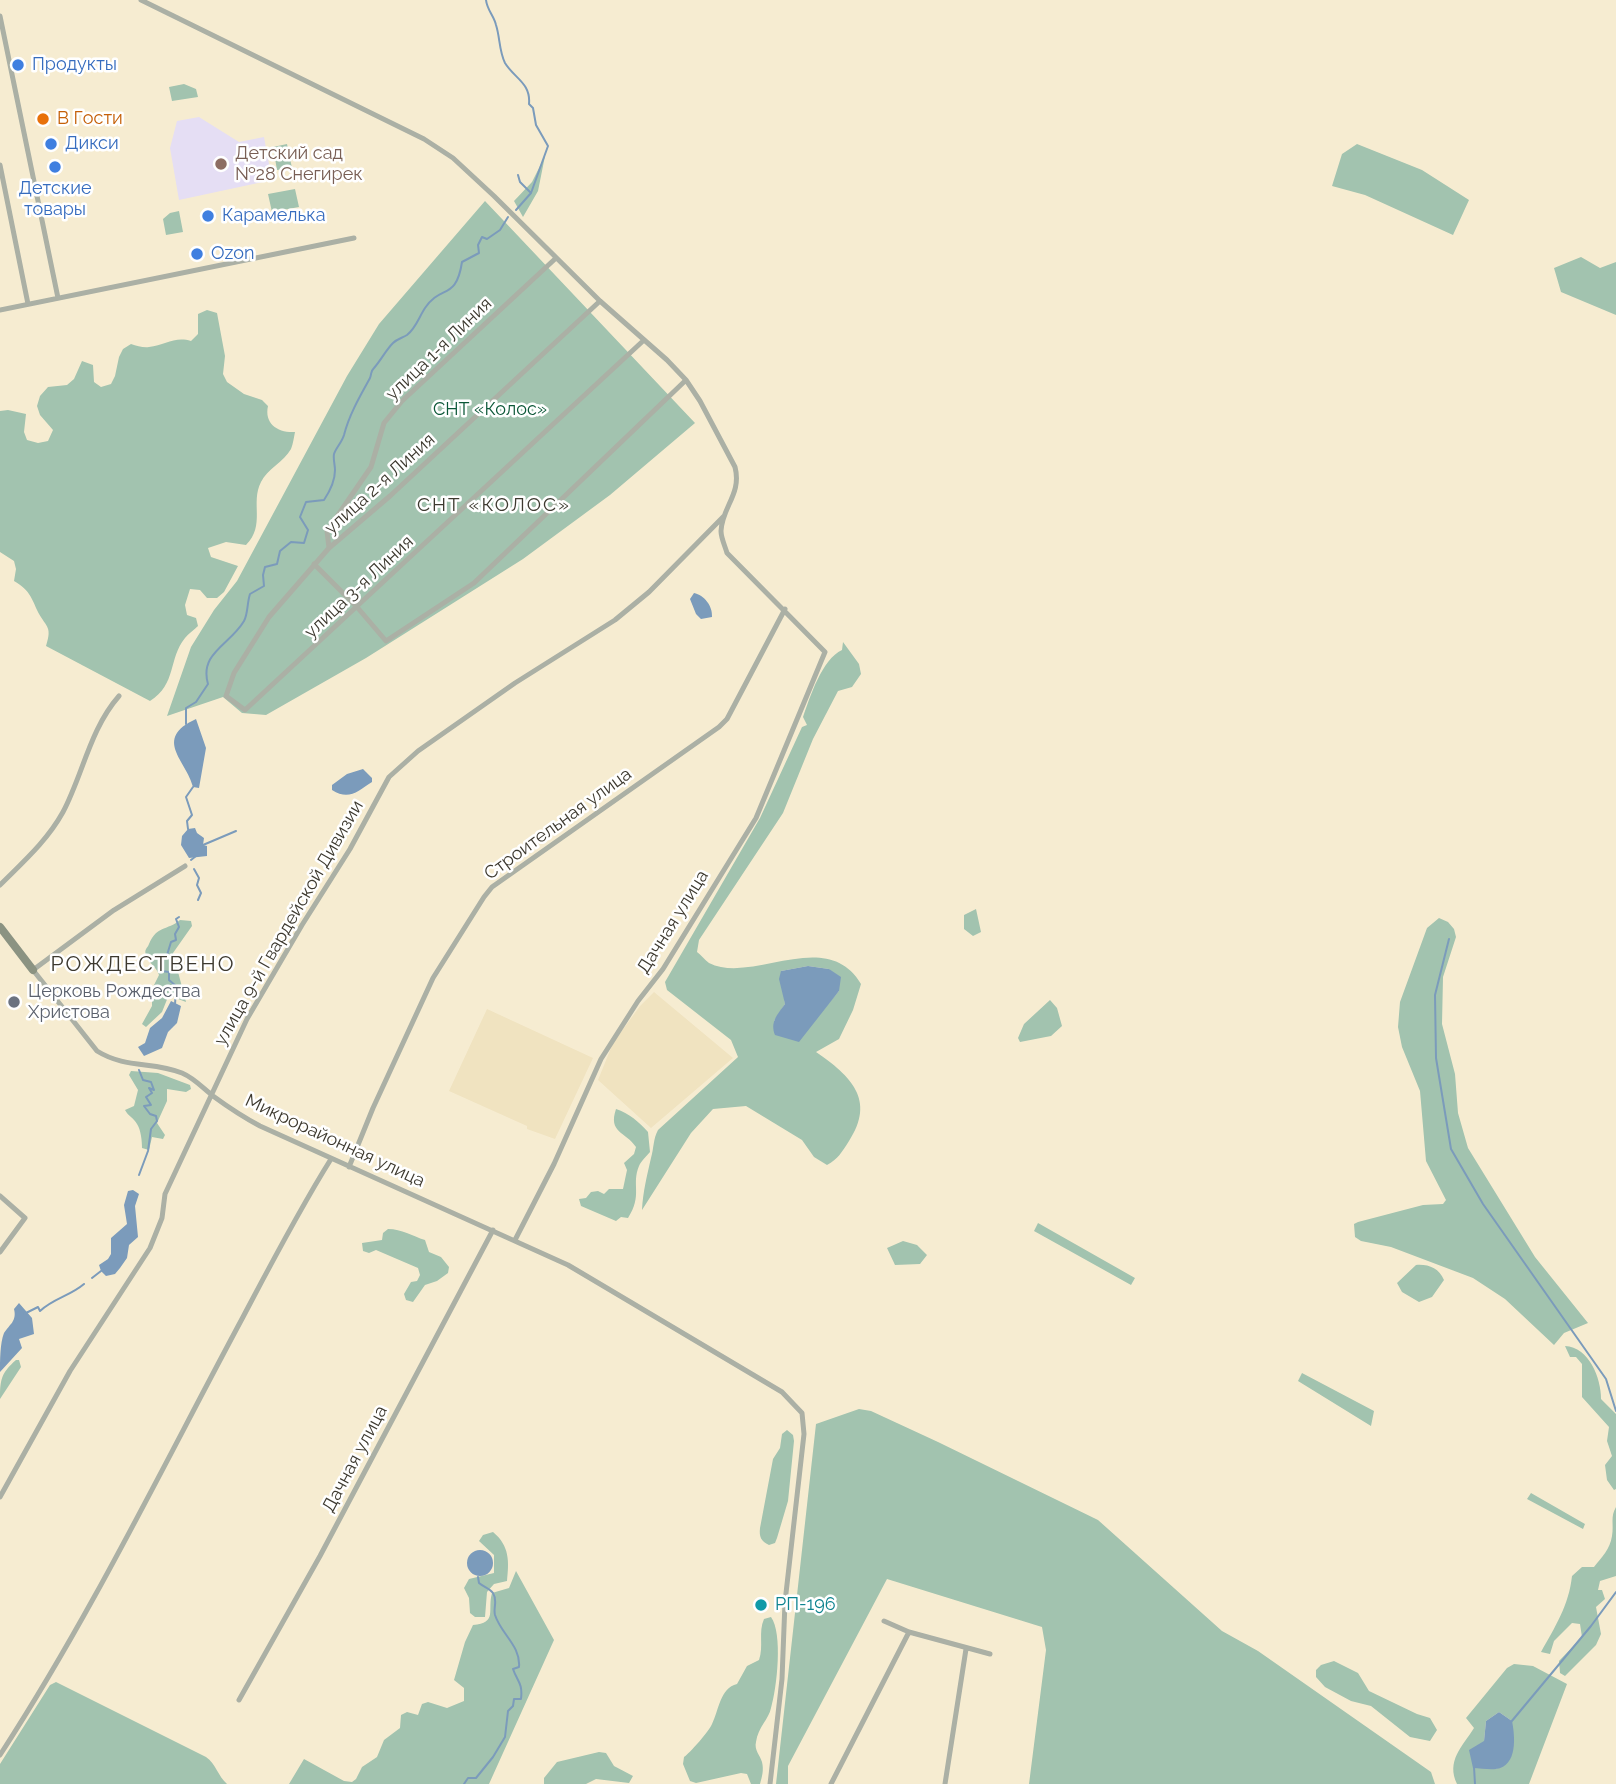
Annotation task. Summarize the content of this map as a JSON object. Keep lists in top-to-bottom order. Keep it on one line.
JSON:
{"streets":{"street":["улица 1-я Линия","улица 2-я Линия","улица 3-я Линия","Строительная улица","Дачная улица","улица 9-й Гвардейской Дивизии","Микрорайонная улица"]},"crossings":[["улица 1-я Линия","улица 2-я Линия"],["улица 2-я Линия","улица 3-я Линия"],["Строительная улица","Дачная улица"],["Строительная улица","Микрорайонная улица"],["Дачная улица","Микрорайонная улица"],["улица 9-й Гвардейской Дивизии","Микрорайонная улица"]],"districts":["СНТ «КОЛОС»","РОЖДЕСТВЕНО"],"parks":["СНТ «Колос»"],"places":["Продукты","В Гости","Дикси","Детский сад №28 Снегирек","Детские товары","Карамелька","Ozon","Церковь Рождества Христова","РП-196"]}
